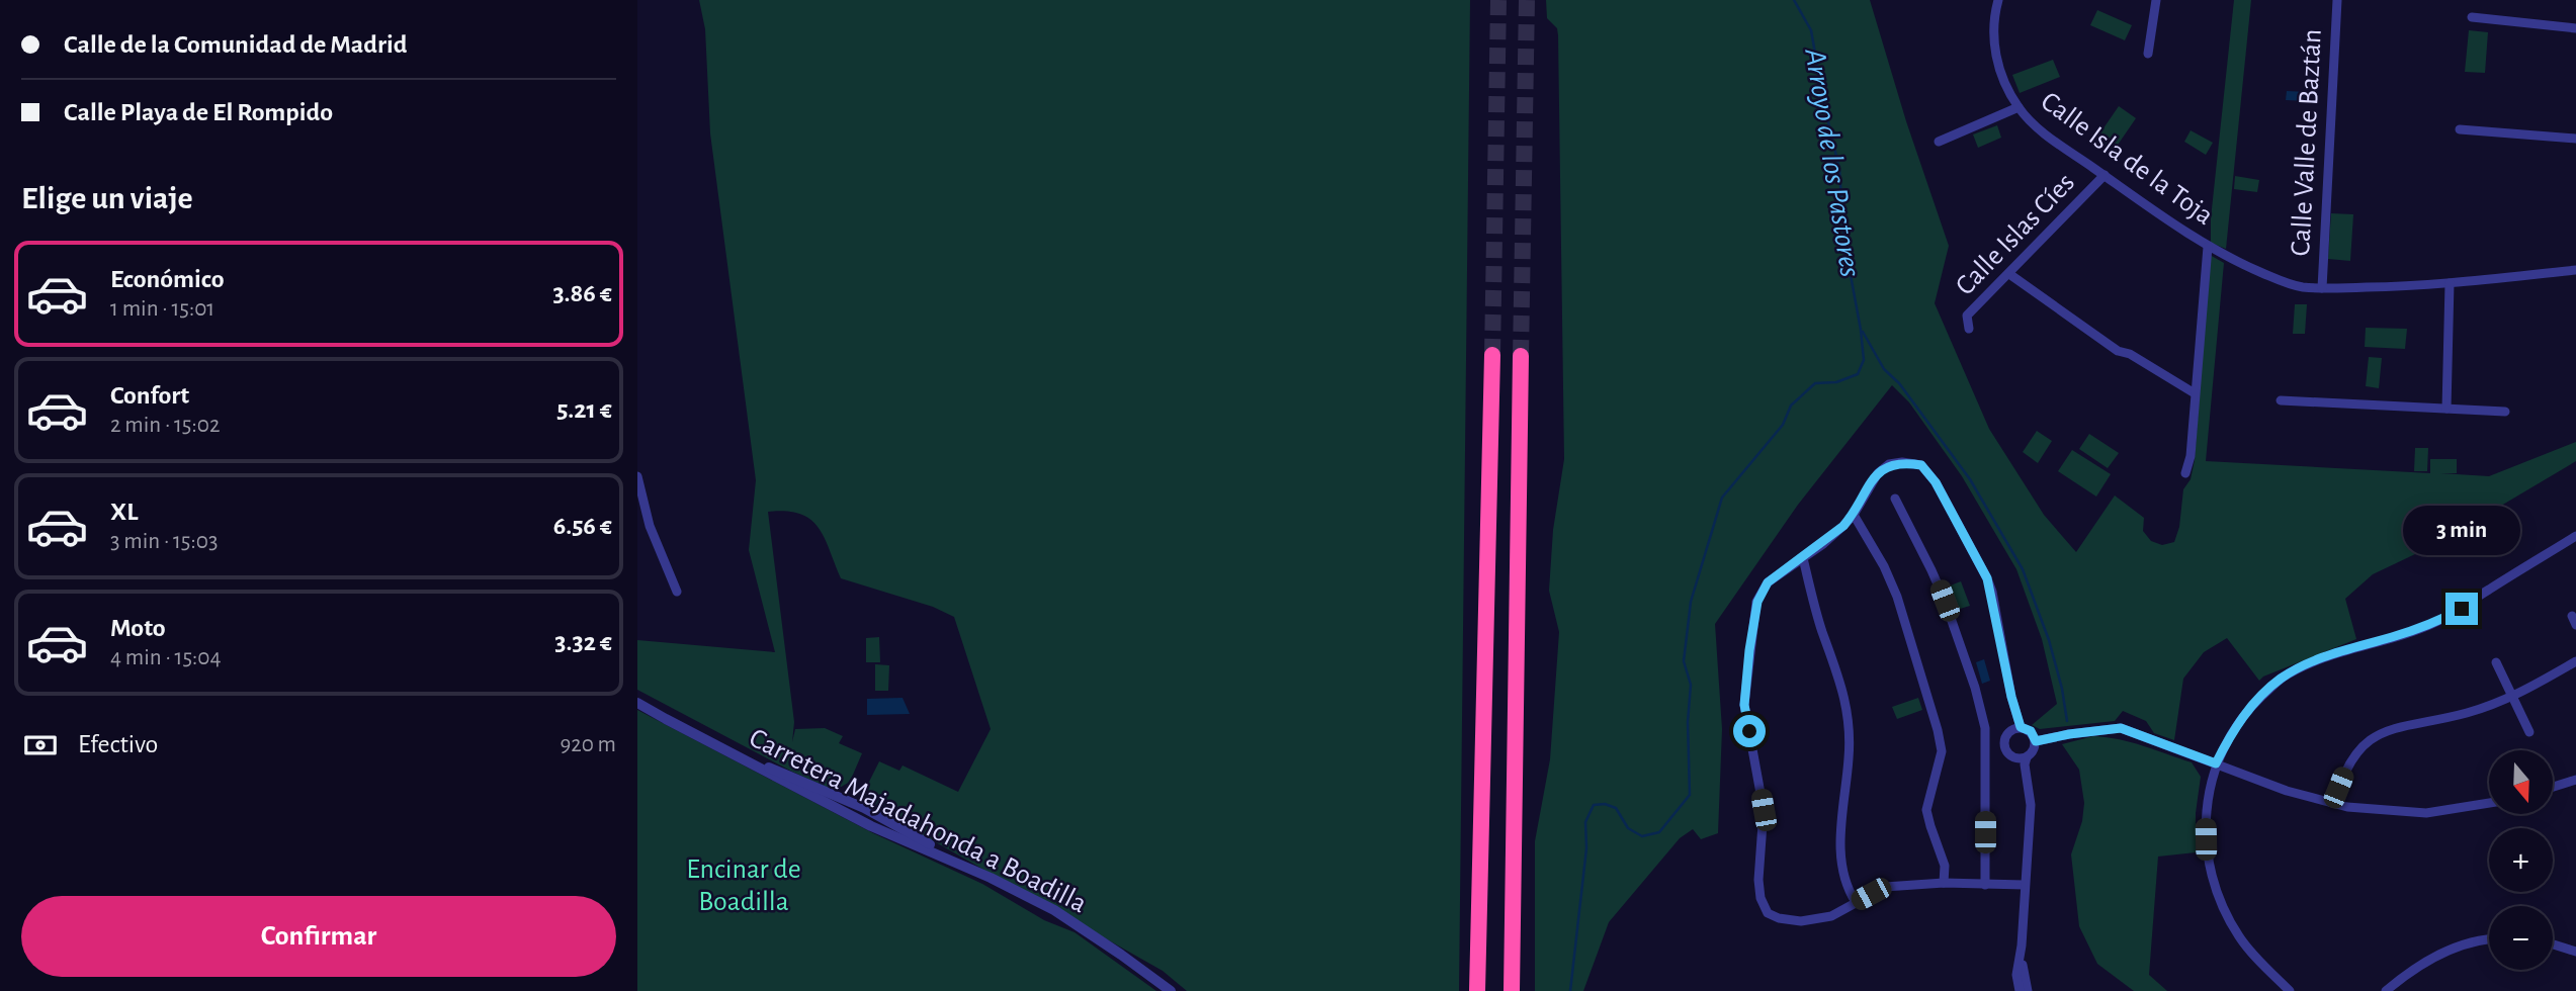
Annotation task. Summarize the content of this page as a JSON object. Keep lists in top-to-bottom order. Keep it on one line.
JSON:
{"streets":{"street":["Calle Valle de Baztán","Calle Isla de la Toja","Calle Islas Cíes","Carretera Majadahonda a Boadilla"]},"crossings":[["Calle Valle de Baztán","Calle Isla de la Toja"],["Calle Isla de la Toja","Calle Islas Cíes"]],"water":["Arroyo de los Pastores"],"parks":["Encinar de Boadilla"],"north":"bottom","page":{"banner":["Calle de la Comunidad de Madrid","Calle Playa de El Rompido"],"heading":"Elige un viaje","list":[{"name":"Económico","note":"1 min · 15:01","value":"3.86 €"},{"name":"Confort","note":"2 min · 15:02","value":"5.21 €"},{"name":"XL","note":"3 min · 15:03","value":"6.56 €"},{"name":"Moto","note":"4 min · 15:04","value":"3.32 €"}],"bubble":"3 min","pay":["Efectivo","920 m"],"map_buttons":["+","−"],"buttons":"Confirmar"}}
